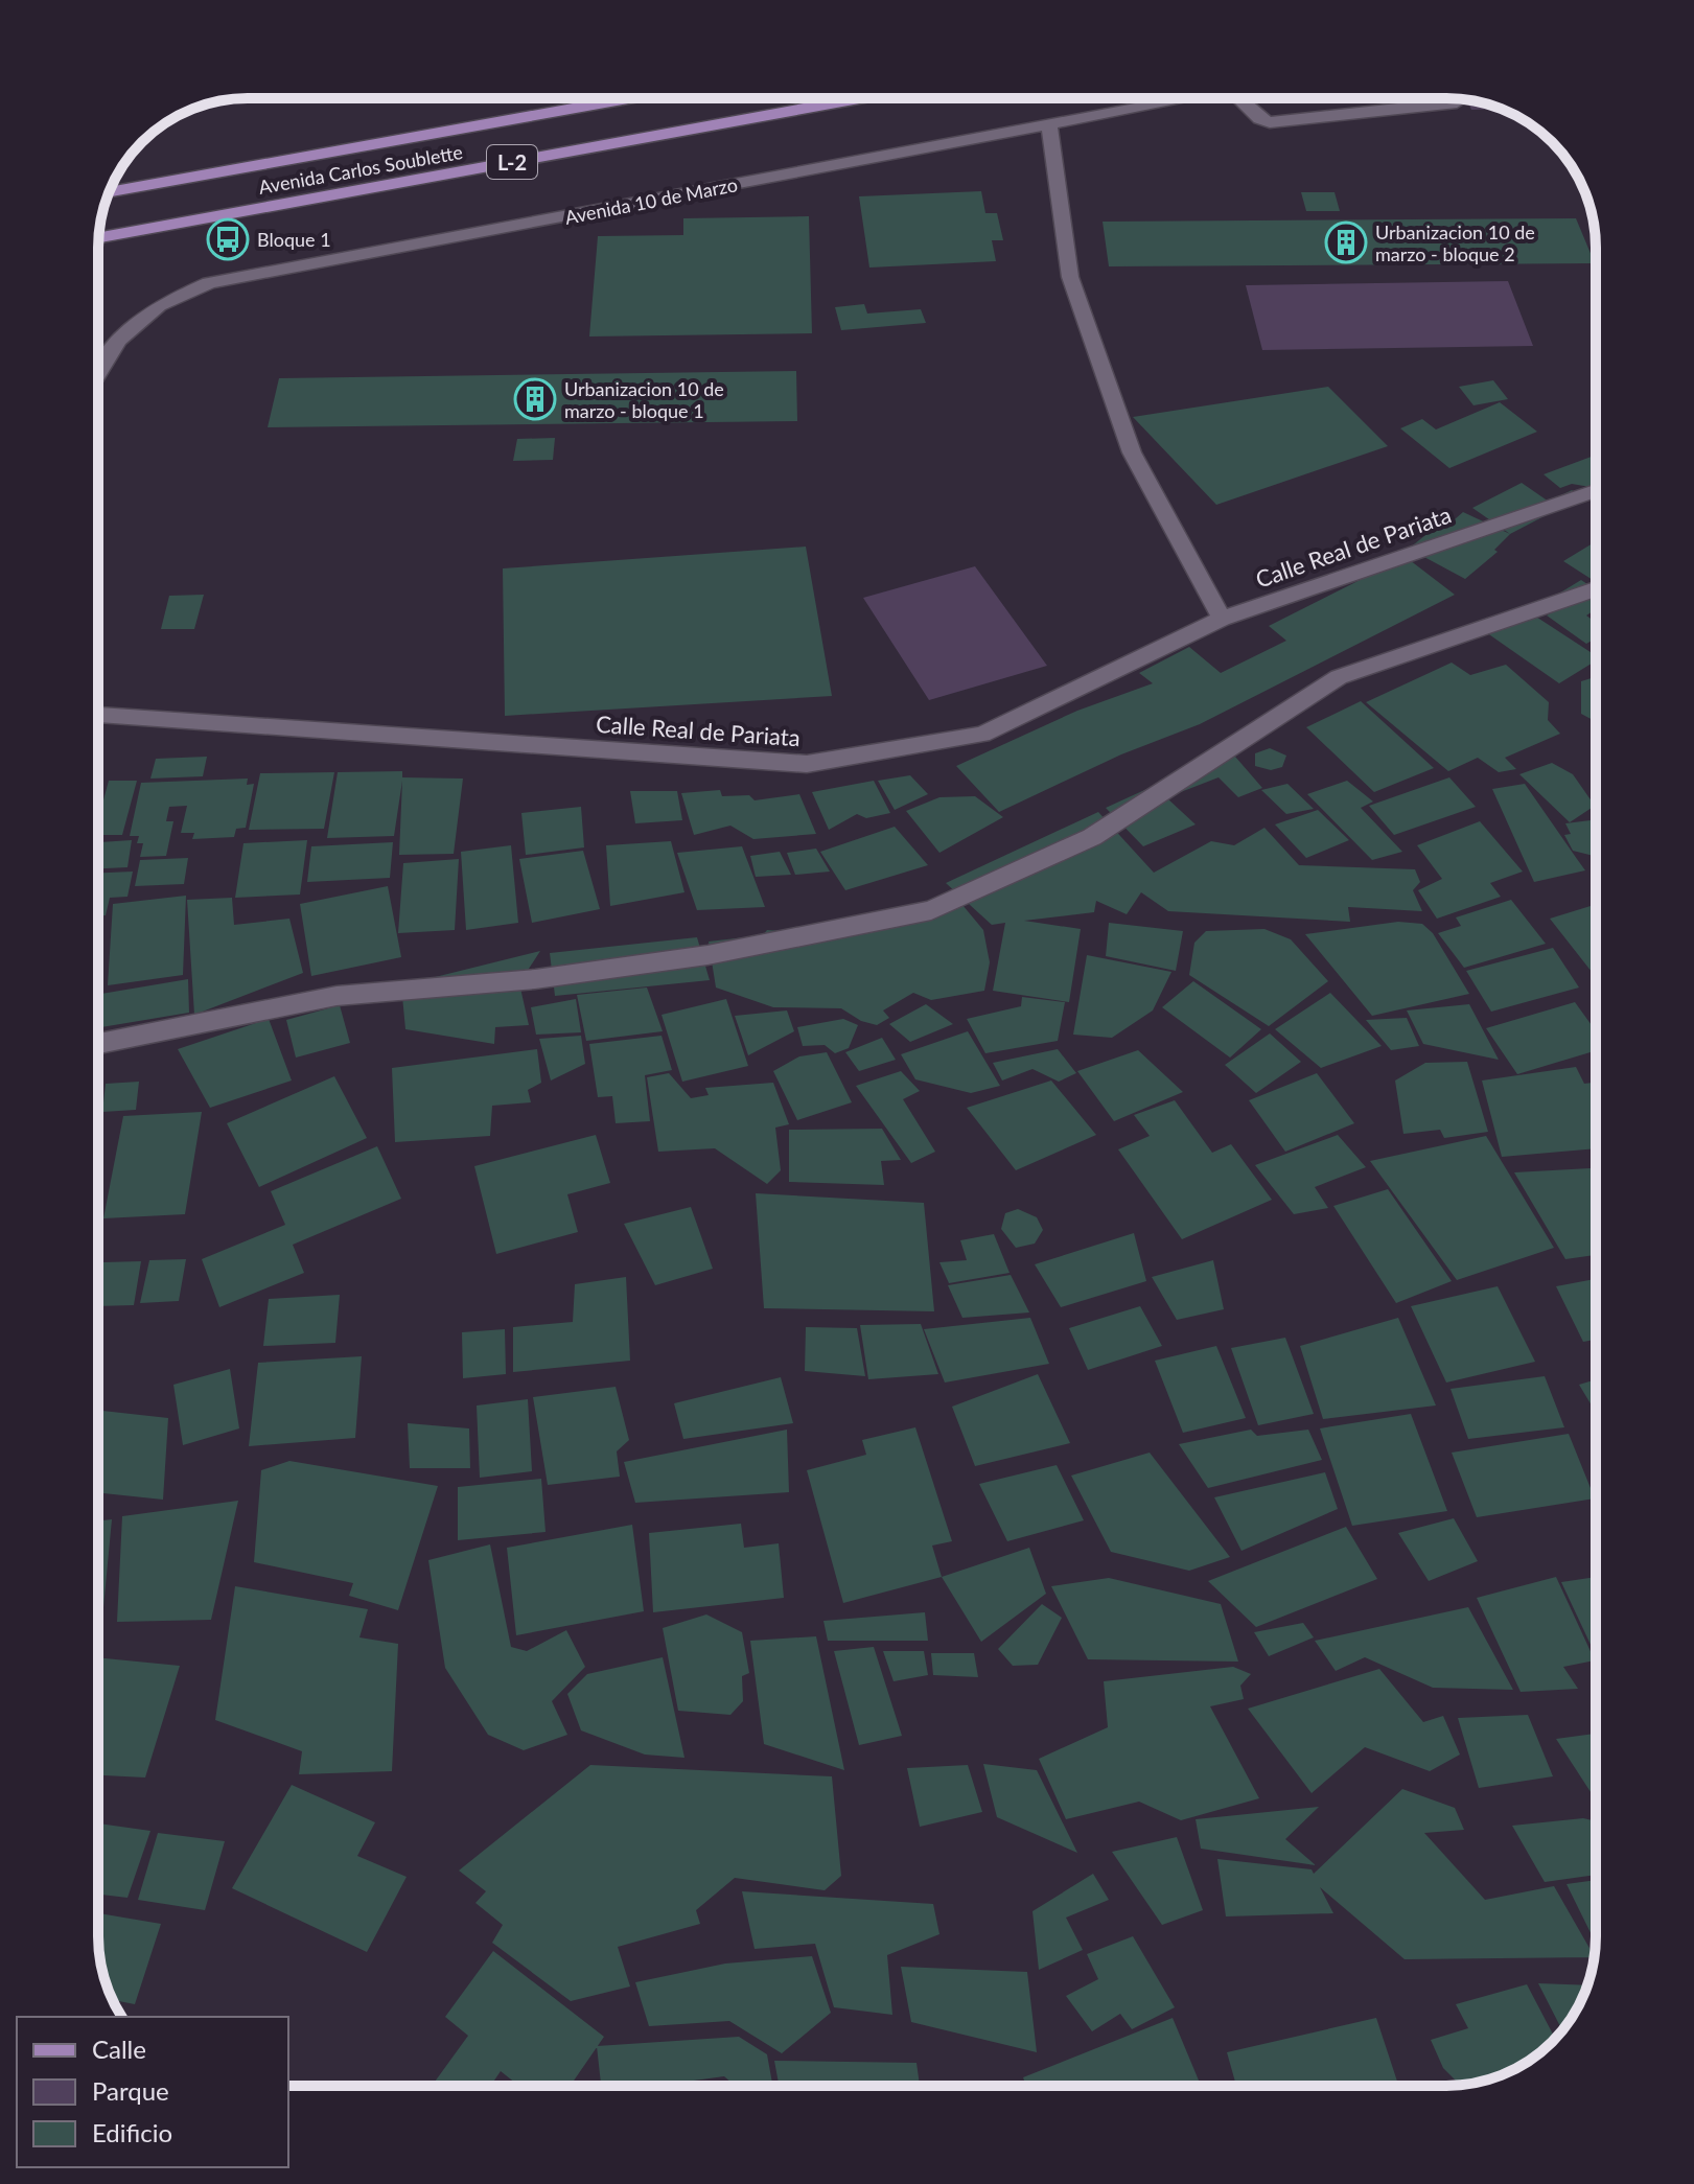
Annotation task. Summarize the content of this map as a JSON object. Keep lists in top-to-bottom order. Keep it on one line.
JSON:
{"streets":{"main road":["L-2","Avenida Carlos Soublette"],"street":["Avenida 10 de Marzo","Calle Real de Pariata"]},"places":{"bus stop":["Bloque 1"],"building":["Urbanizacion 10 de marzo - bloque 2","Urbanizacion 10 de marzo - bloque 1"]},"legend":["Calle","Parque","Edificio"]}
